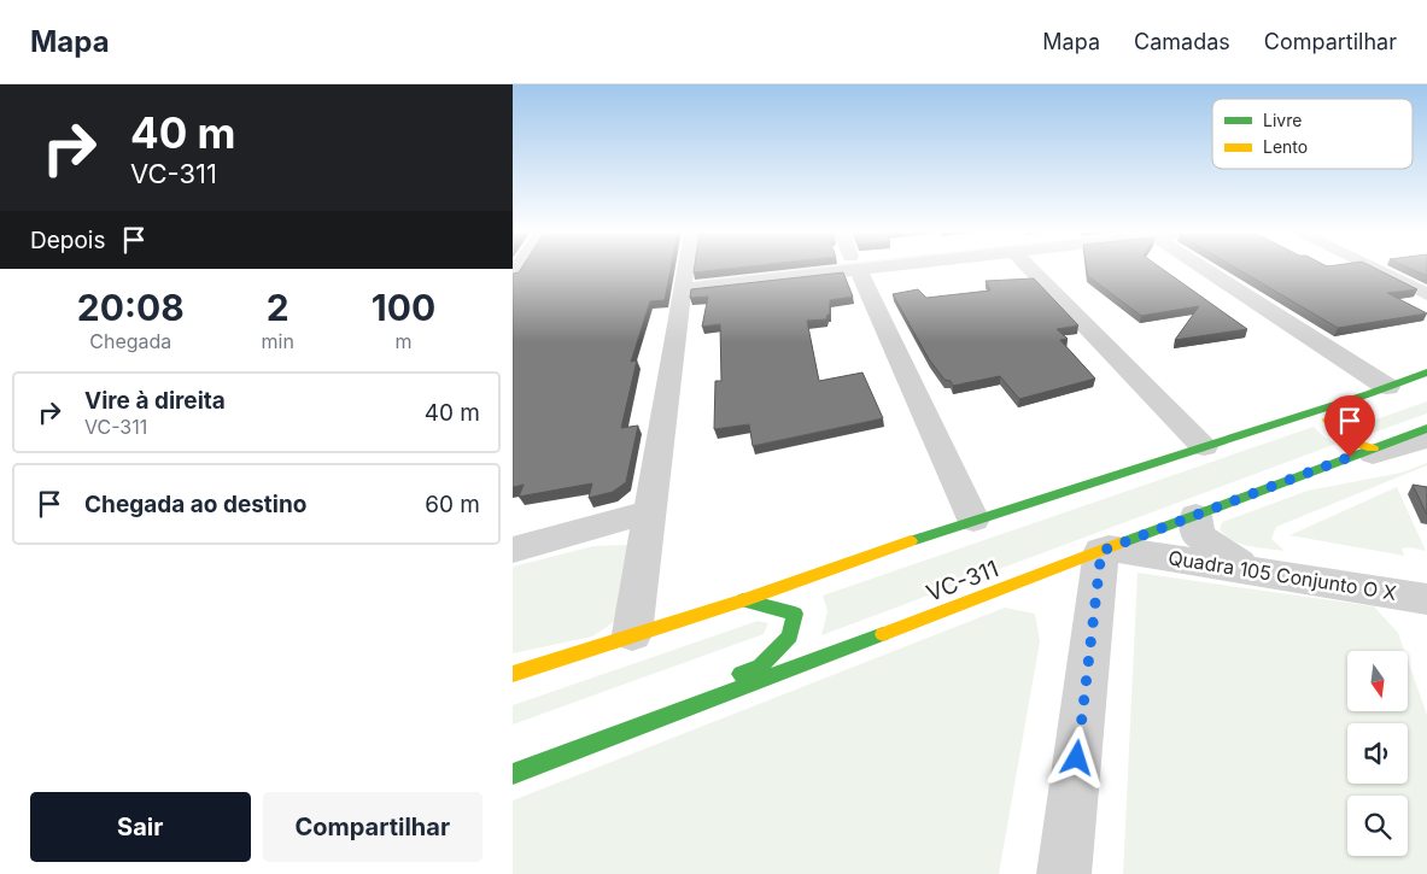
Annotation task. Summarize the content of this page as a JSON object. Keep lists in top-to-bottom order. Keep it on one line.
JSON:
{"streets":{"main road":["VC-311"],"street":["Quadra 105 Conjunto O X"]},"crossings":[["Quadra 105 Conjunto O X","VC-311"]],"legend":["Livre","Lento"],"north":"bottom","page":{"header":"Mapa","nav":["Mapa","Camadas","Compartilhar"],"turn":["40 m","VC-311"],"then":"Depois","eta":["20:08","Chegada","2","min","100","m"],"list":[{"name":"Vire à direita","note":"VC-311","value":"40 m"},{"name":"Chegada ao destino","value":"60 m"}],"buttons":["Sair","Compartilhar"]}}
